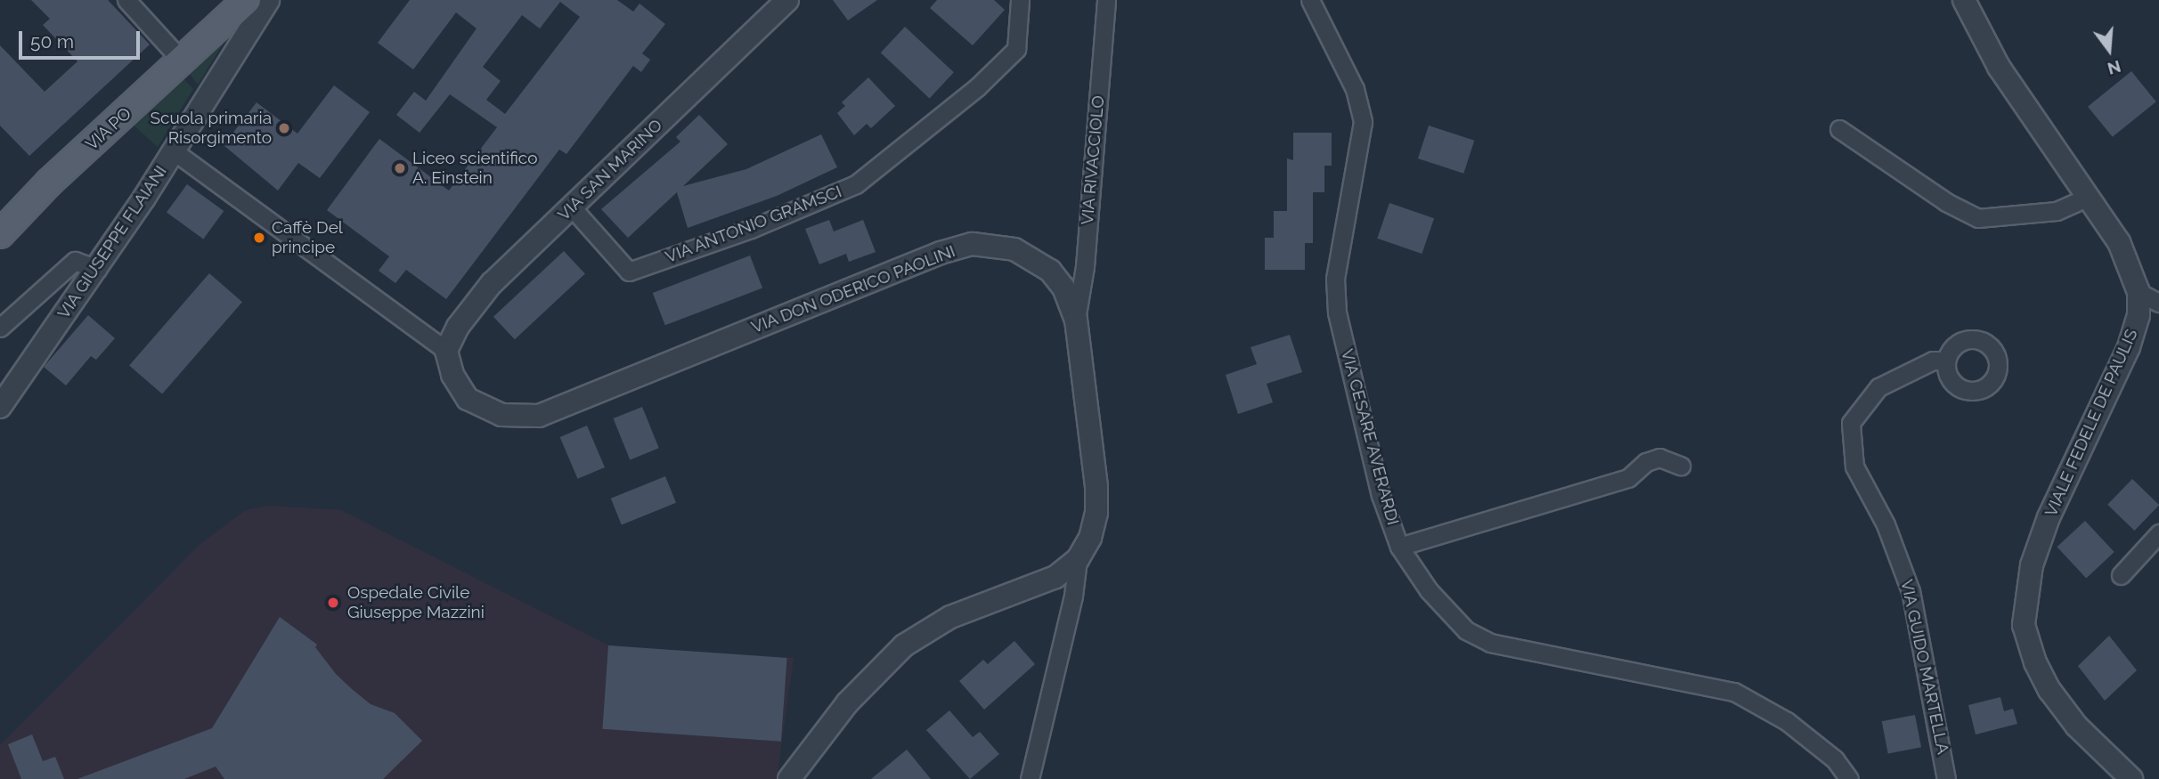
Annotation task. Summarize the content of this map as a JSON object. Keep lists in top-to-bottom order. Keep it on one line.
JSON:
{"streets":{"main road":["VIA PO"],"street":["VIA RIVACCIOLO","VIA SAN MARINO","VIA ANTONIO GRAMSCI","VIA GIUSEPPE FLAIANI","VIA DON ODERICO PAOLINI","VIALE FEDELE DE PAULIS","VIA CESARE AVERARDI","VIA GUIDO MARTELLA"]},"crossings":[["VIA PO","VIA GIUSEPPE FLAIANI"],["VIA RIVACCIOLO","VIA DON ODERICO PAOLINI"],["VIA SAN MARINO","VIA ANTONIO GRAMSCI"],["VIA SAN MARINO","VIA DON ODERICO PAOLINI"]],"places":["Scuola primaria Risorgimento","Liceo scientifico A. Einstein","Caffè Del principe","Ospedale Civile Giuseppe Mazzini"],"scale_bar":"50 m","north":"bottom"}
